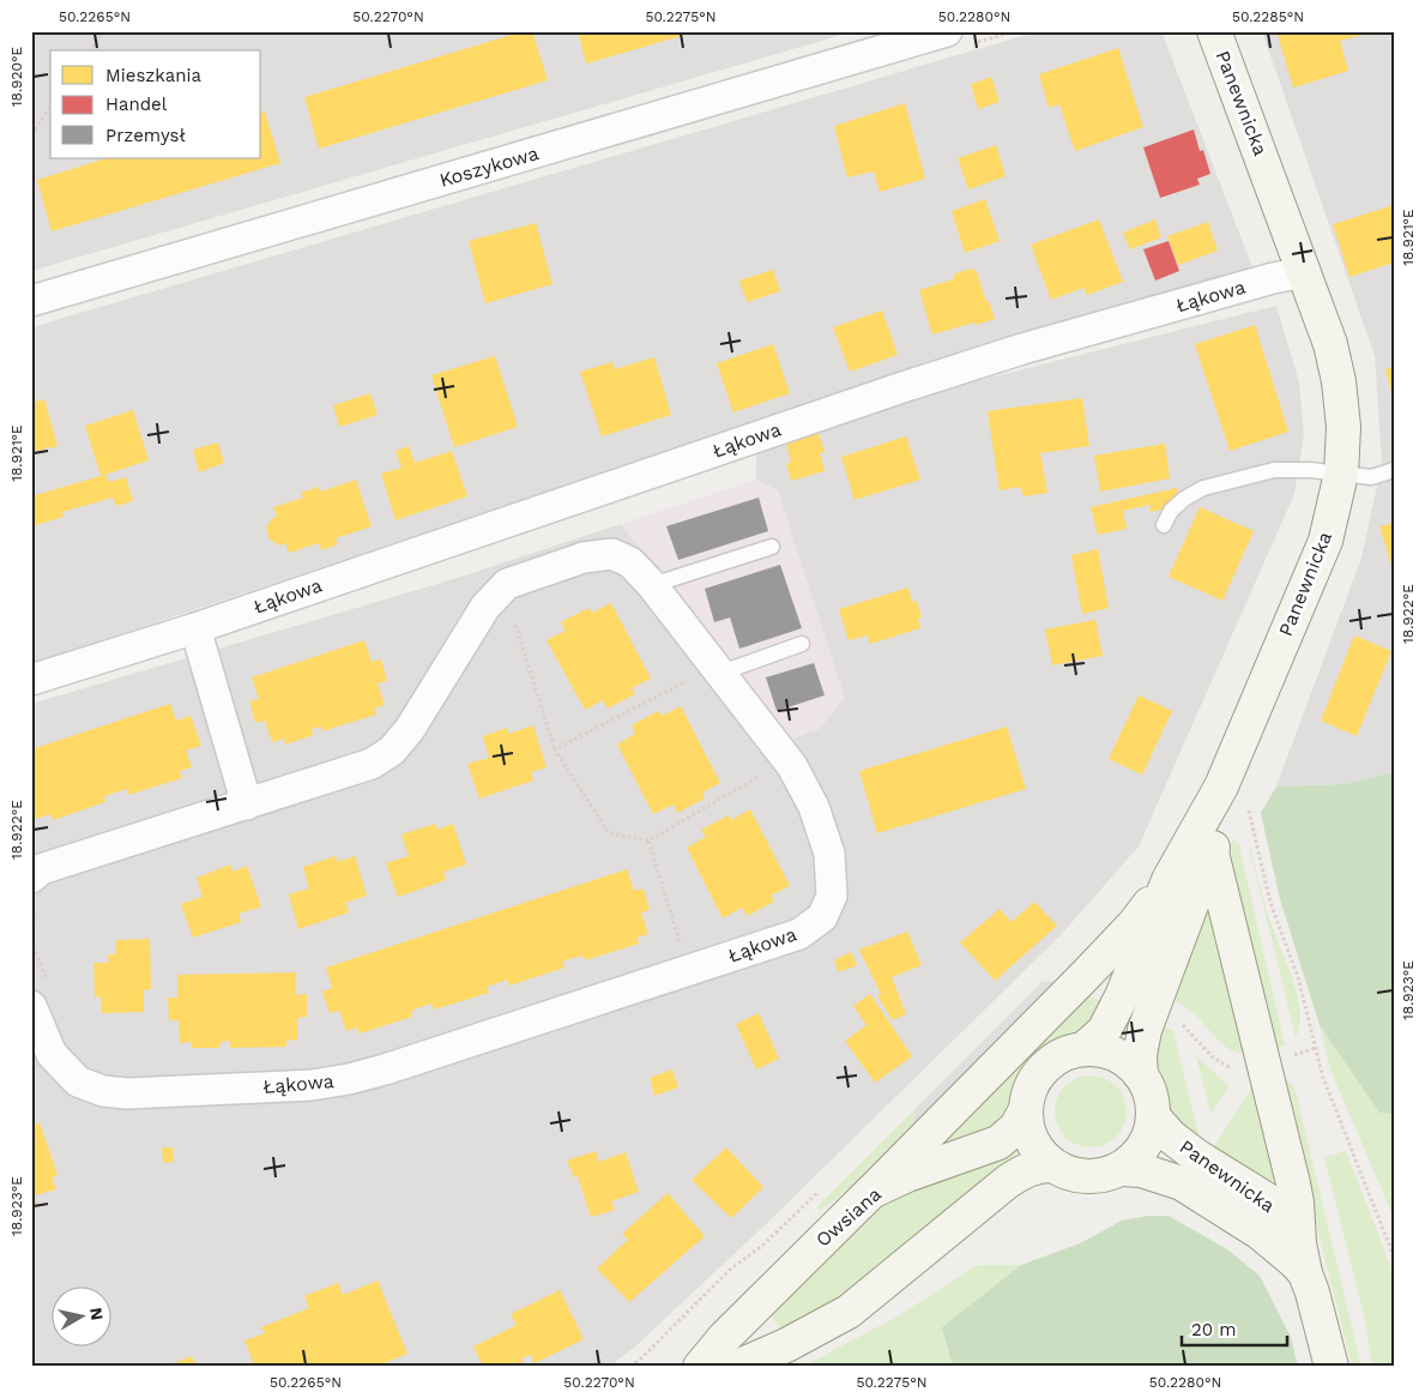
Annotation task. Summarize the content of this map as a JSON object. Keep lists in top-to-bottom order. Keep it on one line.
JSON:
{"streets":{"street":["Panewnicka","Koszykowa","Łąkowa","Owsiana"]},"crossings":[["Panewnicka","Łąkowa"],["Panewnicka","Owsiana"]],"legend":["Mieszkania","Handel","Przemysł"],"scale_bar":"20 m","north":"right","coordinates":["50.2265°N","50.2270°N","50.2275°N","50.2280°N","50.2285°N","18.920°E","18.921°E","18.922°E","18.923°E"]}
